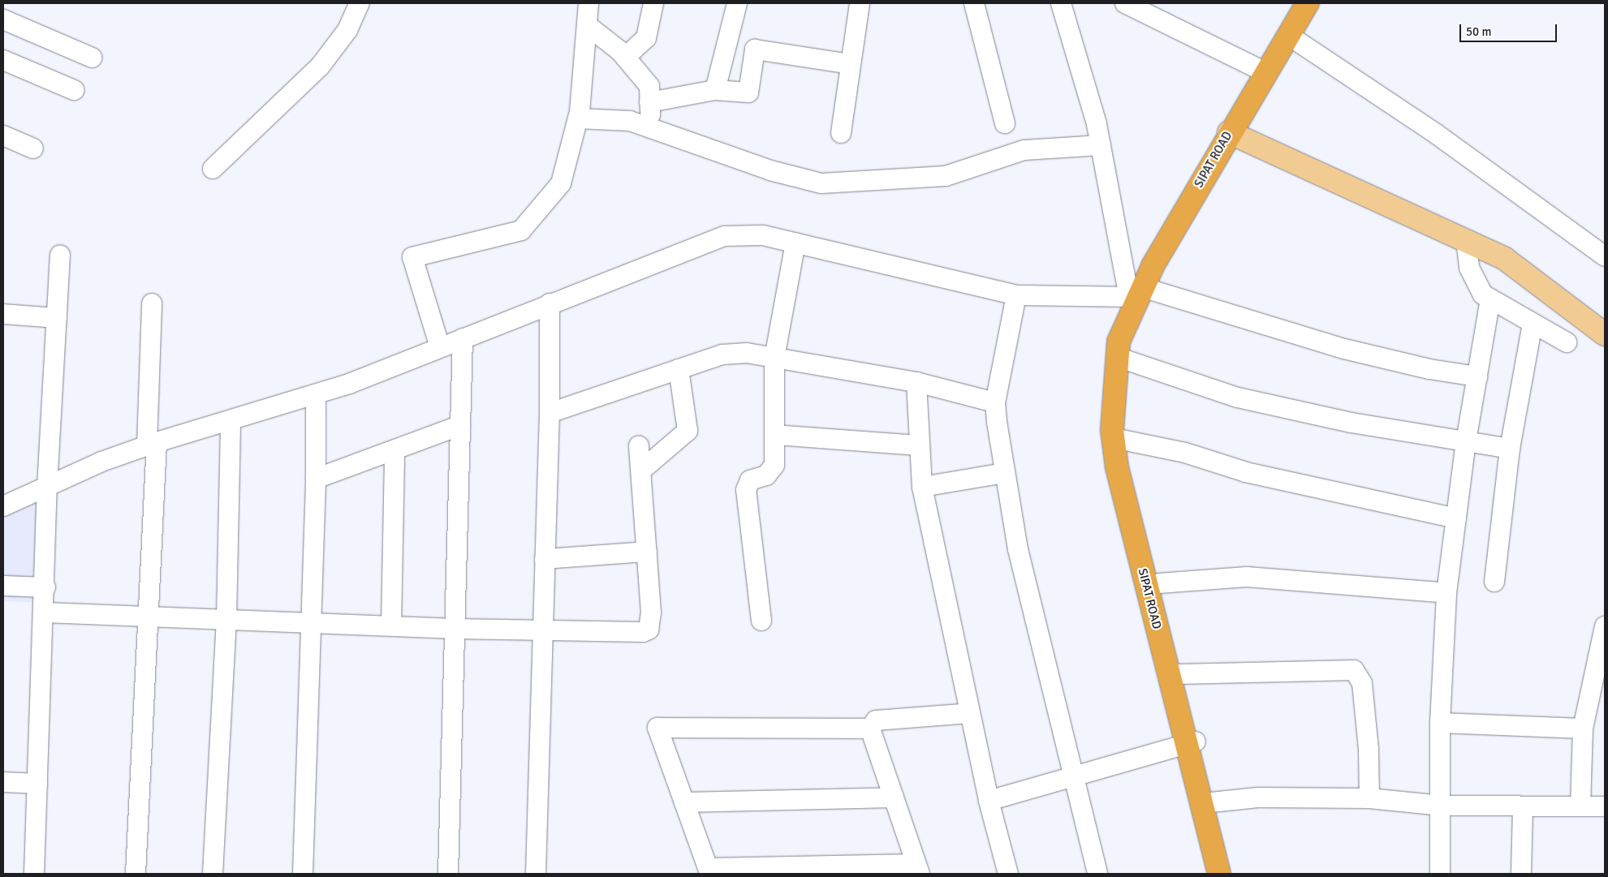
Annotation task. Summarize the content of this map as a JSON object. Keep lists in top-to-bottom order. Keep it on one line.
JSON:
{"streets":{"highway":["SIPAT ROAD"]},"scale_bar":"50 m"}
